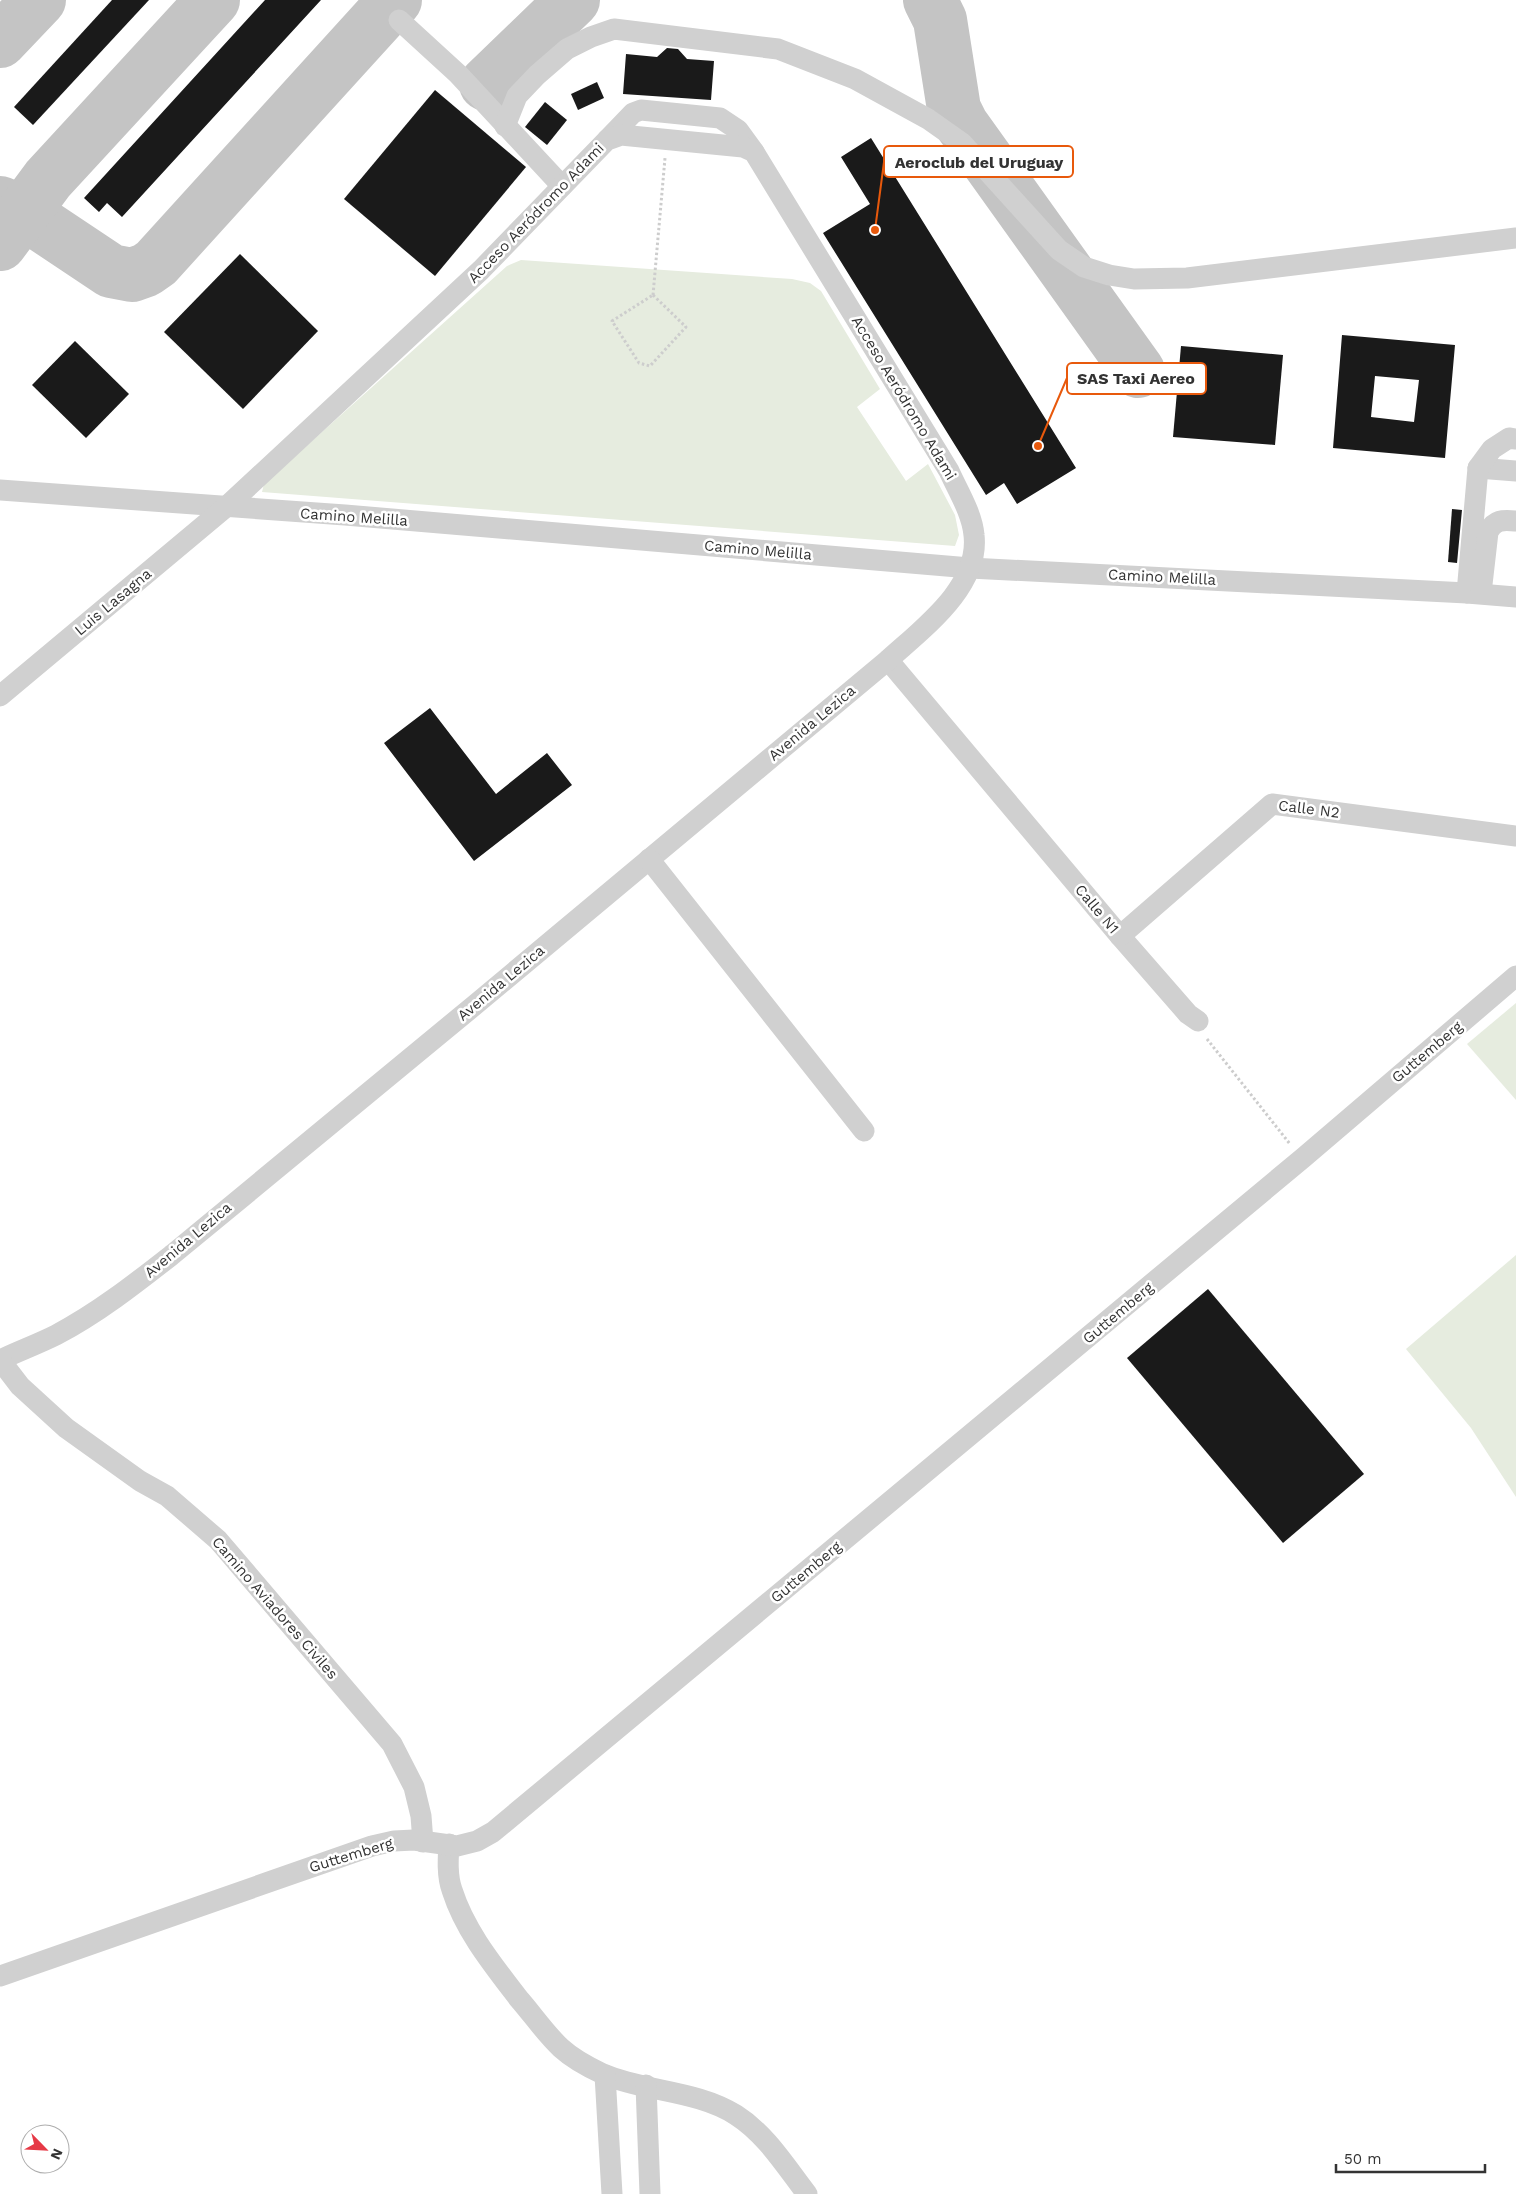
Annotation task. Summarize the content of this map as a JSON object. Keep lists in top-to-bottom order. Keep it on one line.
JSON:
{"streets":{"street":["Acceso Aeródromo Adami","Camino Melilla","Luis Lasagna","Avenida Lezica","Calle N2","Calle N1","Guttemberg","Camino Aviadores Civiles"]},"crossings":[["Acceso Aeródromo Adami","Camino Melilla"],["Acceso Aeródromo Adami","Luis Lasagna"],["Acceso Aeródromo Adami","Avenida Lezica"],["Camino Melilla","Luis Lasagna"],["Camino Melilla","Avenida Lezica"],["Avenida Lezica","Calle N1"],["Avenida Lezica","Camino Aviadores Civiles"],["Calle N2","Calle N1"],["Guttemberg","Camino Aviadores Civiles"]],"places":["Aeroclub del Uruguay","SAS Taxi Aereo"],"scale_bar":"50 m","north":"bottom right"}
